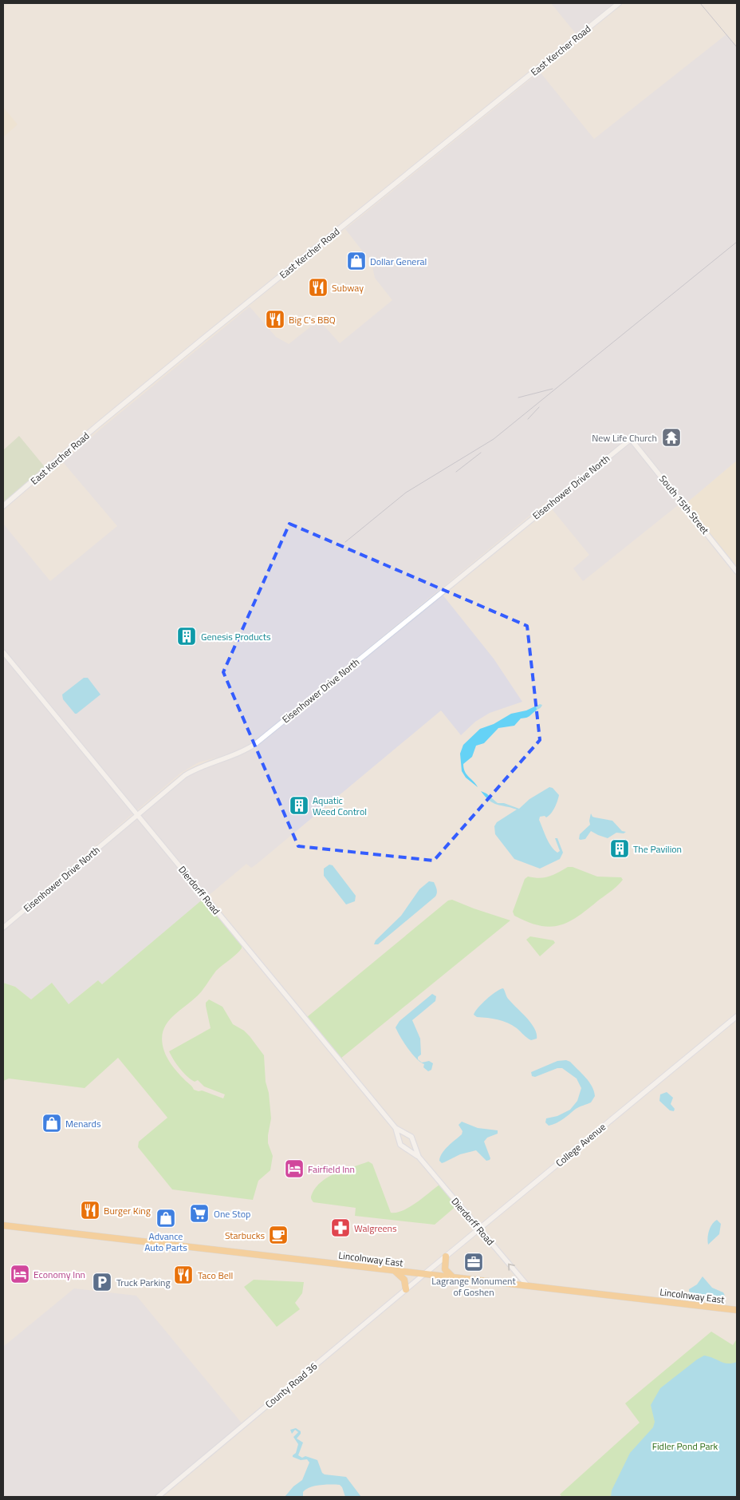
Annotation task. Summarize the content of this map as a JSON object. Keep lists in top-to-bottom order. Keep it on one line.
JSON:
{"streets":{"highway":["Lincolnway East"],"main road":["East Kercher Road","College Avenue"],"street":["Eisenhower Drive North","South 15th Street","Dierdorff Road","County Road 36"]},"crossings":[["Eisenhower Drive North","South 15th Street"],["Eisenhower Drive North","Dierdorff Road"],["Dierdorff Road","College Avenue"],["Dierdorff Road","Lincolnway East"],["College Avenue","Lincolnway East"],["College Avenue","County Road 36"],["Lincolnway East","County Road 36"]],"parks":["Fidler Pond Park"],"places":{"shop":["Dollar General","Menards","Advance Auto Parts"],"restaurant":["Subway","Big C's BBQ","Burger King","Taco Bell"],"temple":["New Life Church"],"building":["Genesis Products","Aquatic Weed Control","The Pavilion"],"hotel":["Fairfield Inn","Economy Inn"],"supermarket":["One Stop"],"pharmacy":["Walgreens"],"cafe":["Starbucks"],"office":["Lagrange Monument of Goshen"],"parking":["Truck Parking"]}}
